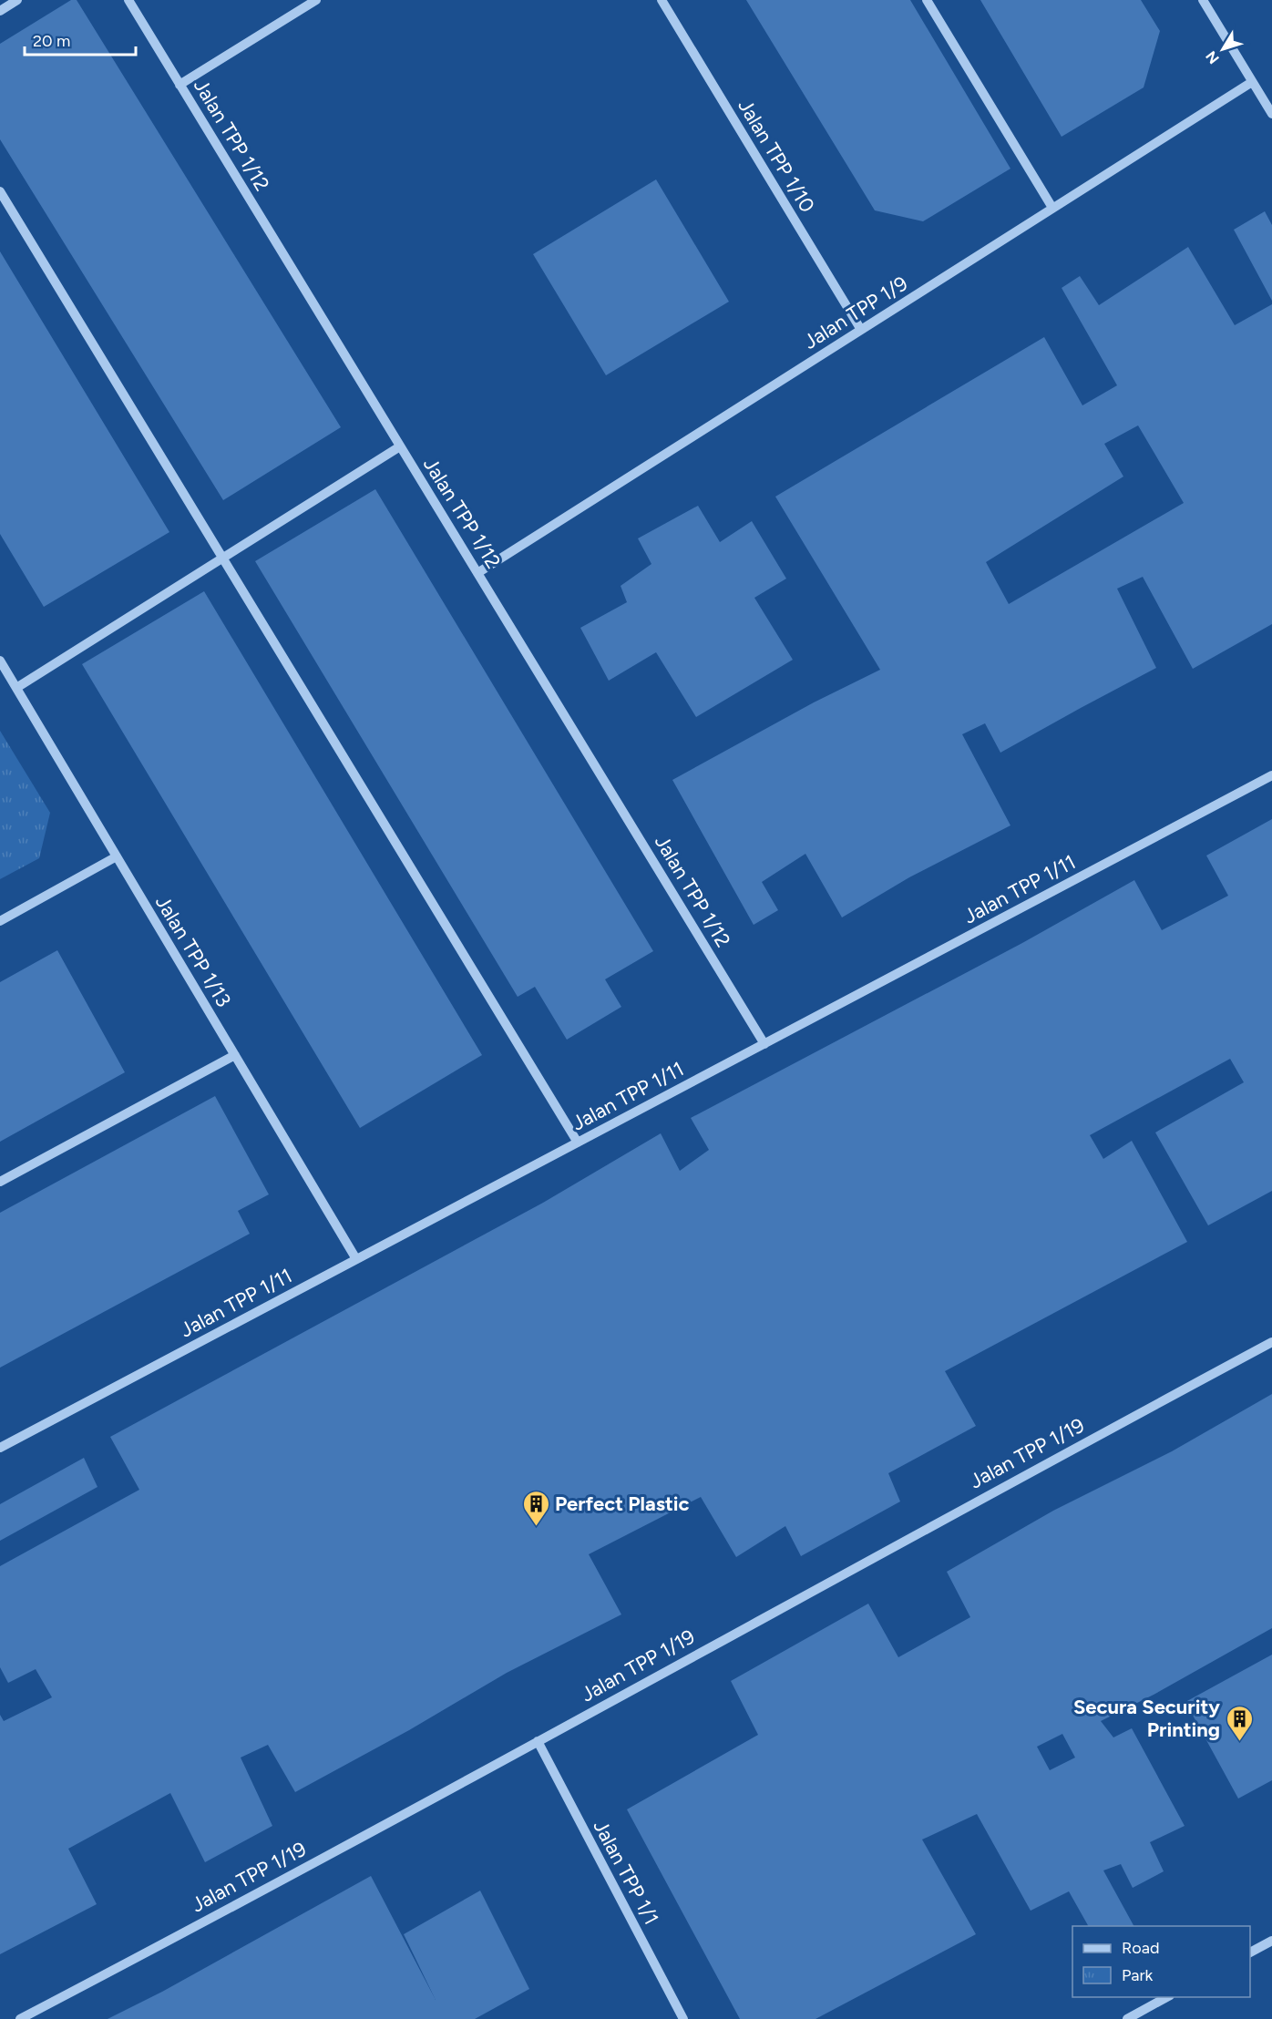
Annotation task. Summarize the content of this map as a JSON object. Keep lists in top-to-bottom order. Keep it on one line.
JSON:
{"streets":{"street":["Jalan TPP 1/12","Jalan TPP 1/10","Jalan TPP 1/9","Jalan TPP 1/11","Jalan TPP 1/13","Jalan TPP 1/19","Jalan TPP 1/1"]},"crossings":[["Jalan TPP 1/12","Jalan TPP 1/9"],["Jalan TPP 1/12","Jalan TPP 1/11"],["Jalan TPP 1/10","Jalan TPP 1/9"],["Jalan TPP 1/11","Jalan TPP 1/13"],["Jalan TPP 1/19","Jalan TPP 1/1"]],"places":{"building":["Perfect Plastic","Secura Security Printing"]},"legend":["Road","Park"],"scale_bar":"20 m","north":"bottom left"}
